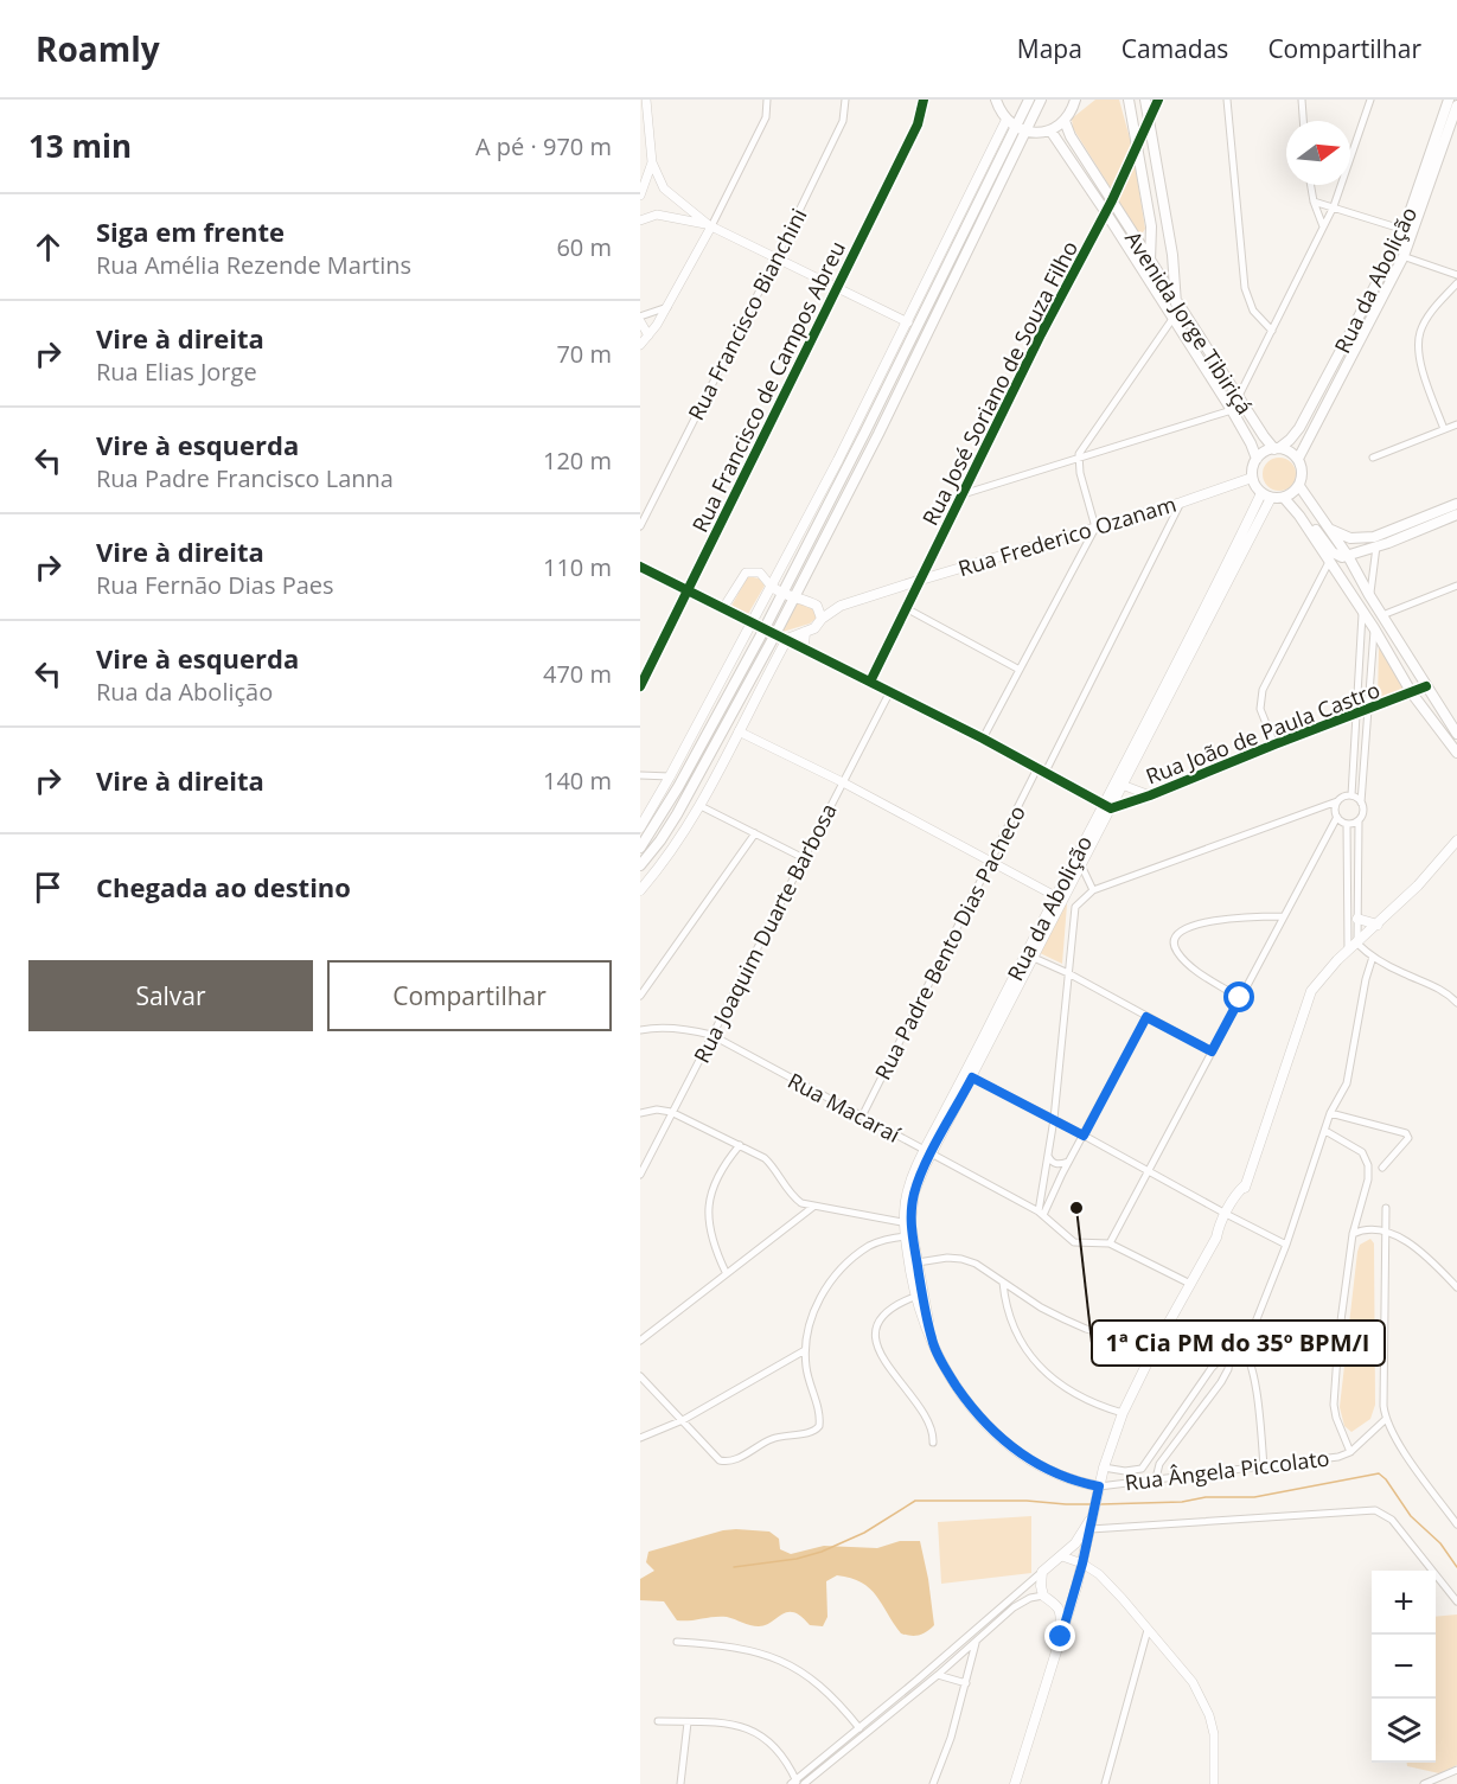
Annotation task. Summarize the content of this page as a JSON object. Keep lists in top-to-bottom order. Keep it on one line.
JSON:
{"streets":{"main road":["Rua da Abolição","Avenida Jorge Tibiriçá","Rua Frederico Ozanam"],"street":["Rua Francisco Bianchini","Rua José Soriano de Souza Filho","Rua Francisco de Campos Abreu","Rua João de Paula Castro","Rua Joaquim Duarte Barbosa","Rua Padre Bento Dias Pacheco","Rua Macaraí","Rua Ângela Piccolato"]},"crossings":[["Rua da Abolição","Avenida Jorge Tibiriçá"],["Rua da Abolição","Rua Frederico Ozanam"],["Rua da Abolição","Rua João de Paula Castro"],["Rua da Abolição","Rua Macaraí"],["Rua da Abolição","Rua Ângela Piccolato"],["Avenida Jorge Tibiriçá","Rua José Soriano de Souza Filho"],["Avenida Jorge Tibiriçá","Rua Frederico Ozanam"],["Rua José Soriano de Souza Filho","Rua Frederico Ozanam"],["Rua Frederico Ozanam","Rua Padre Bento Dias Pacheco"],["Rua Joaquim Duarte Barbosa","Rua Macaraí"],["Rua Padre Bento Dias Pacheco","Rua Macaraí"]],"places":["1ª Cia PM do 35º BPM/I"],"north":"right","page":{"header":"Roamly","nav":["Mapa","Camadas","Compartilhar"],"heading":["13 min","A pé · 970 m"],"list":[["Siga em frente","Rua Amélia Rezende Martins","60 m"],["Vire à direita","Rua Elias Jorge","70 m"],["Vire à esquerda","Rua Padre Francisco Lanna","120 m"],["Vire à direita","Rua Fernão Dias Paes","110 m"],["Vire à esquerda","Rua da Abolição","470 m"],["Vire à direita","140 m"],"Chegada ao destino"],"buttons":["Salvar","Compartilhar"],"map_buttons":["+","−"]}}
